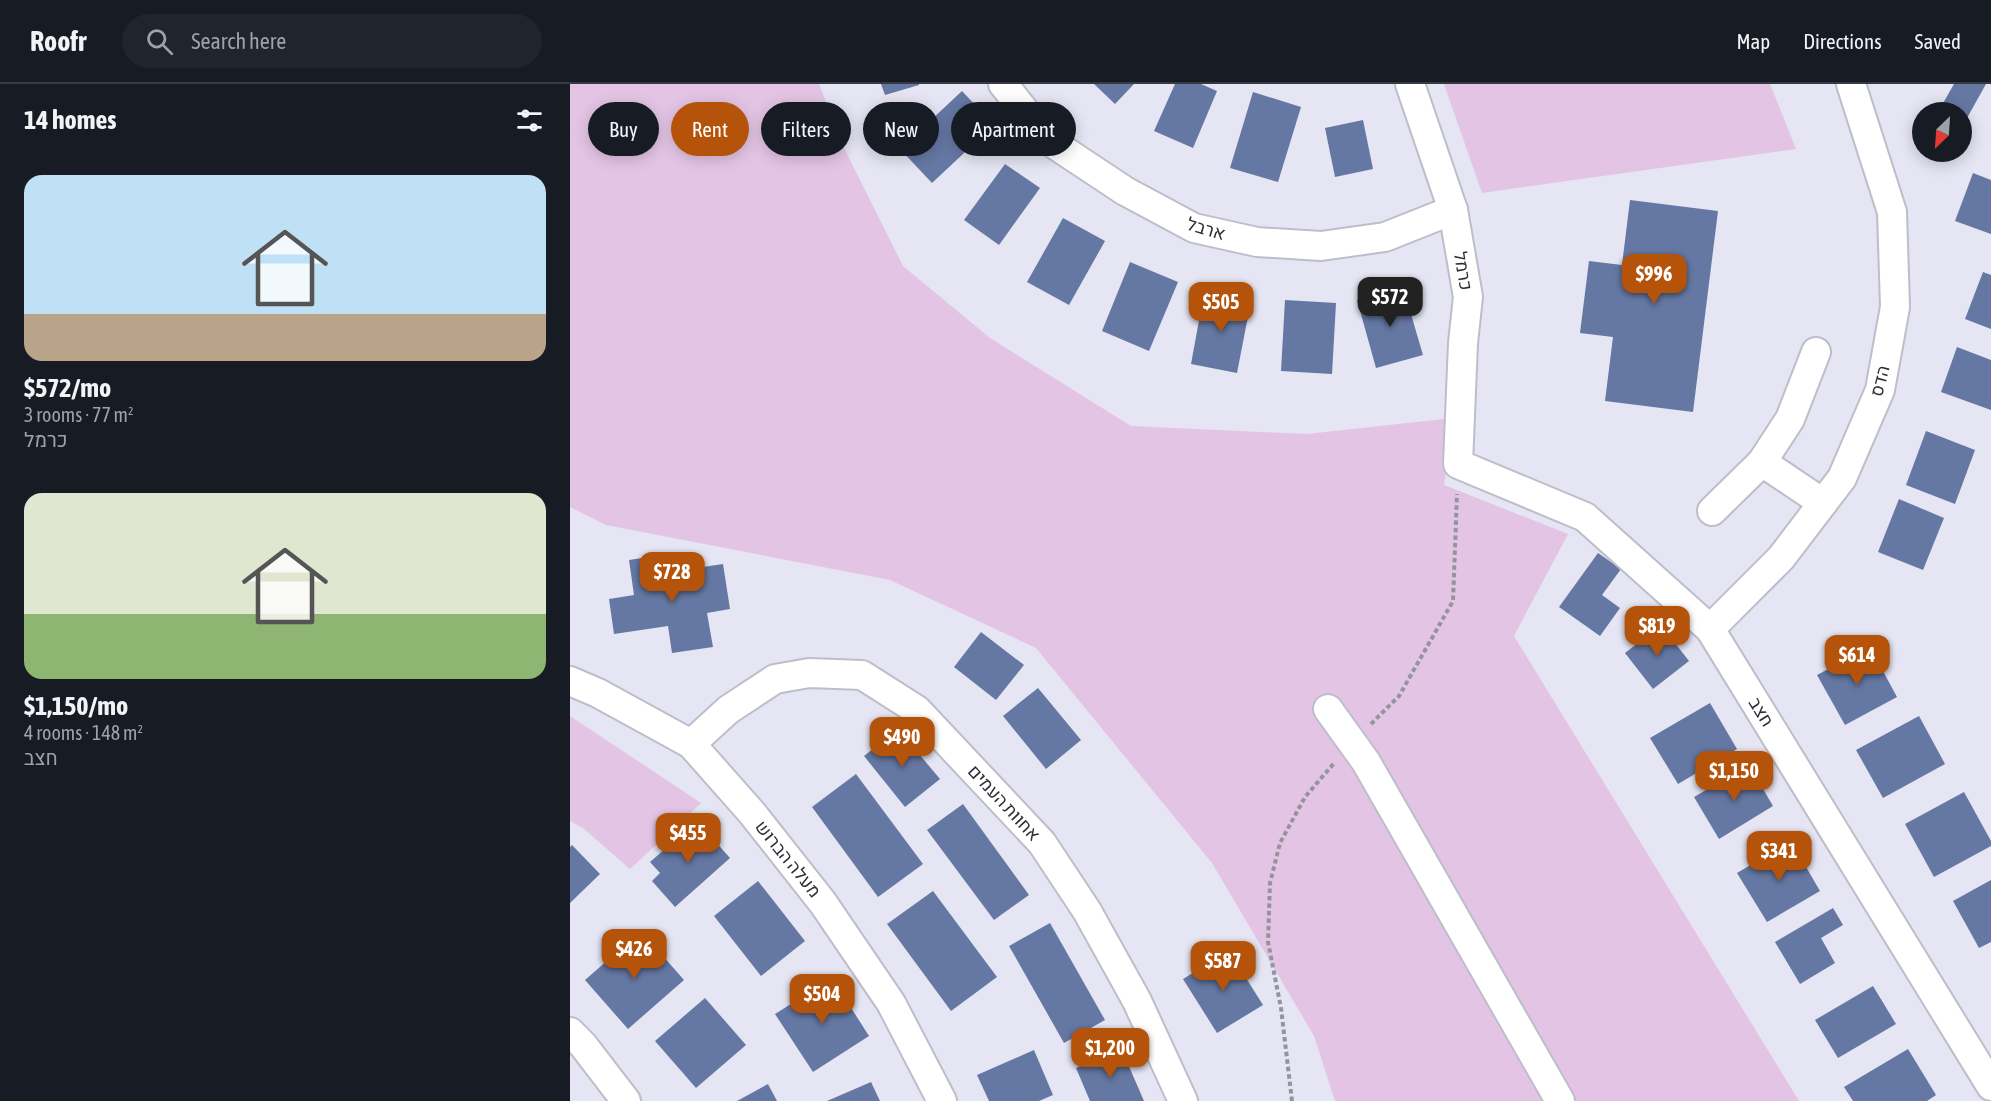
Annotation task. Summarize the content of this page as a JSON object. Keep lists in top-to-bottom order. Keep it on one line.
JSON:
{"streets":{"street":["ארבל","כרמל","הדס","חצב","אחוות העמים","מעלה הברוש"]},"crossings":[["ארבל","כרמל"],["כרמל","חצב"],["הדס","חצב"],["אחוות העמים","מעלה הברוש"]],"north":"bottom left","page":{"header":"Roofr","search":"Search here","nav":["Map","Directions","Saved"],"heading":"14 homes","chip":["Buy","Rent","Filters","New","Apartment"],"list":[{"name":"$572/mo","note":"3 rooms · 77 m² · כרמל"},{"name":"$1,150/mo","note":"4 rooms · 148 m² · חצב"}],"price":["$996","$572","$505","$728","$819","$614","$490","$1,150","$455","$341","$426","$587","$504","$1,200"]}}
